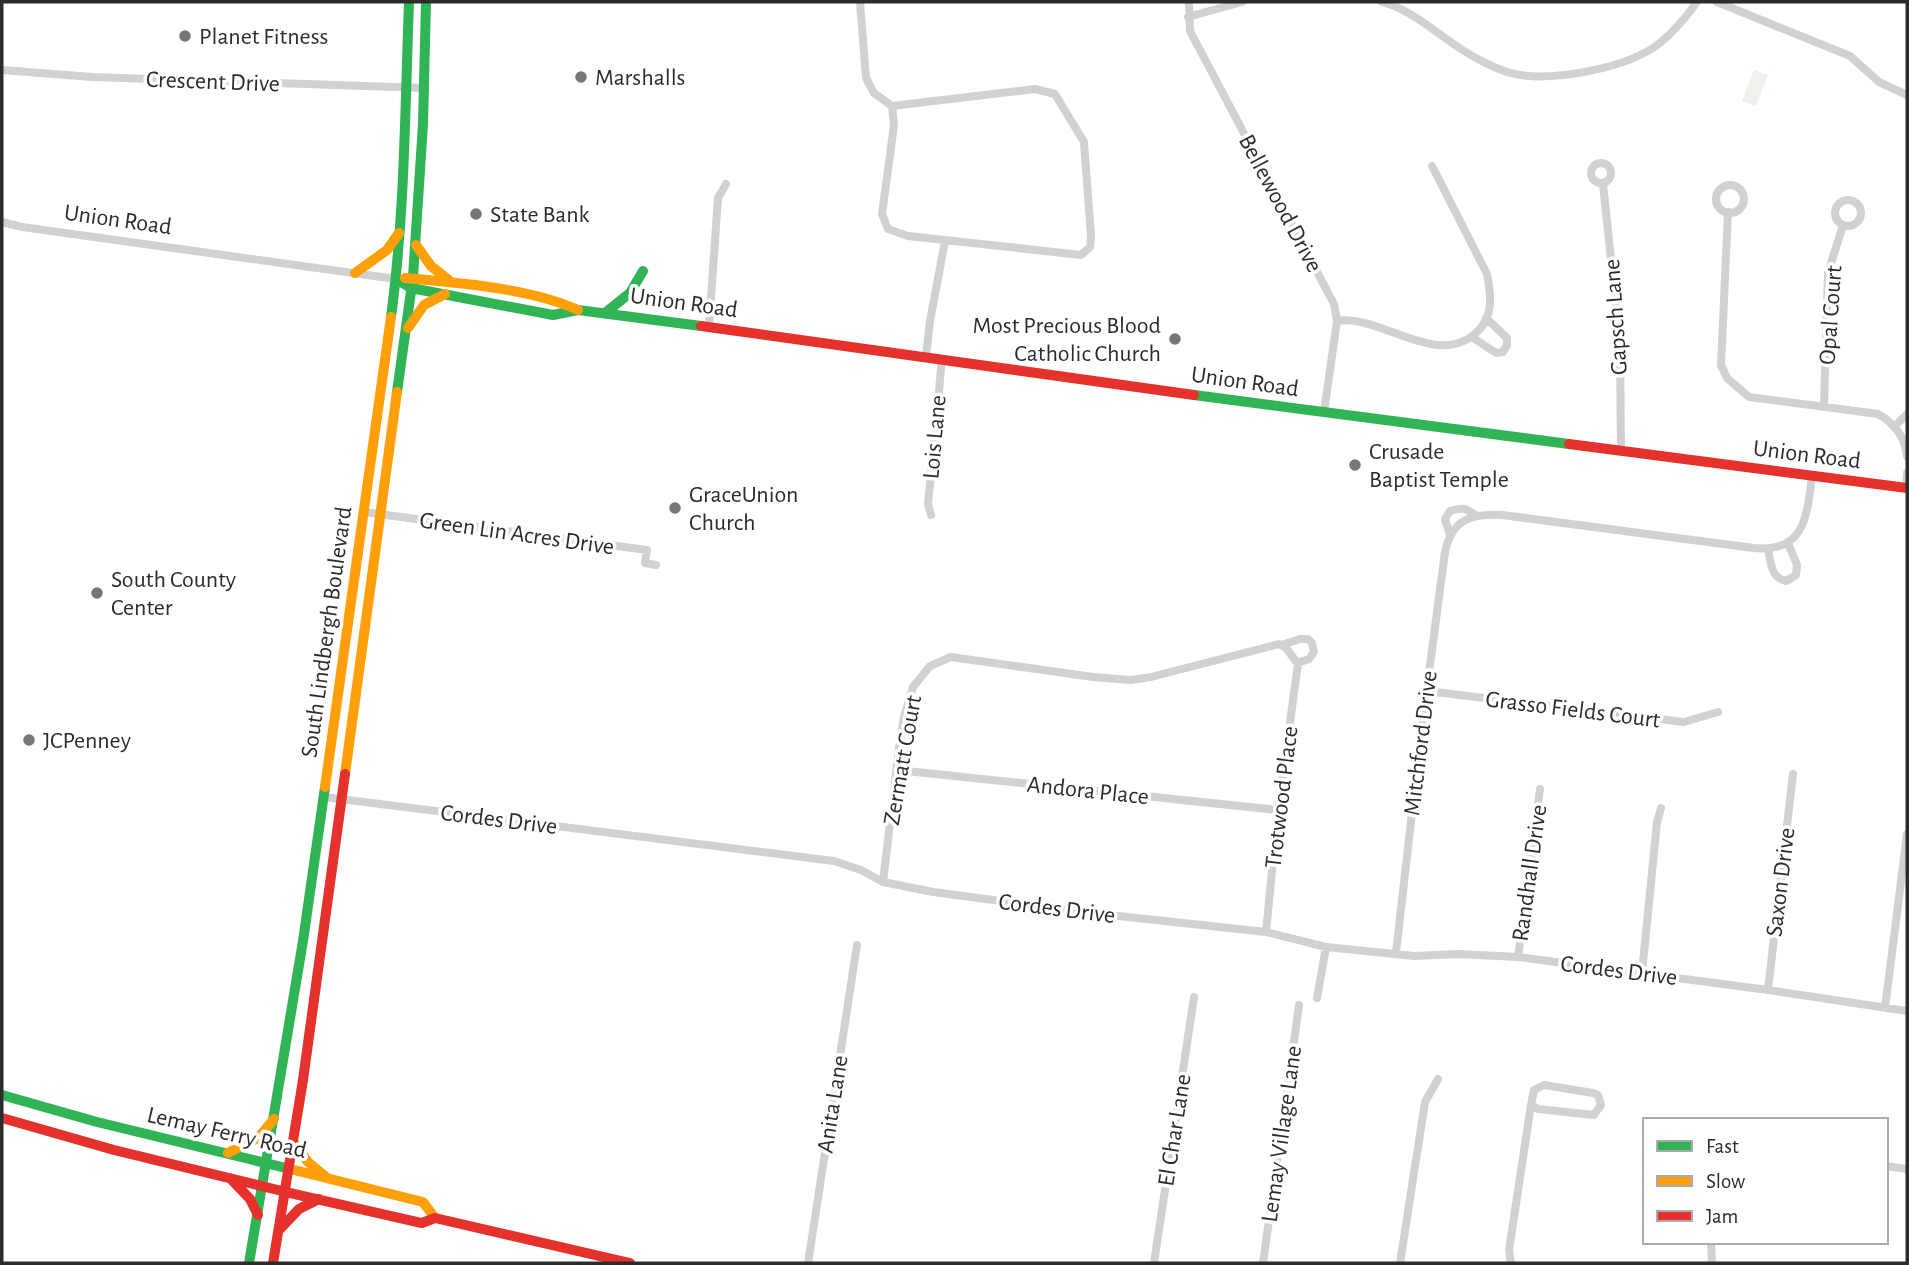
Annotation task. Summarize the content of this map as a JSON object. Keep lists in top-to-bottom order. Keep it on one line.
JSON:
{"streets":{"main road":["Union Road","South Lindbergh Boulevard","Lemay Ferry Road"],"street":["Crescent Drive","Bellewood Drive","Opal Court","Gapsch Lane","Lois Lane","Green Lin Acres Drive","Grasso Fields Court","Mitchford Drive","Zermatt Court","Andora Place","Trotwood Place","Cordes Drive","Randhall Drive","Saxon Drive","Anita Lane","El Char Lane","Lemay Village Lane"]},"crossings":[["Crescent Drive","South Lindbergh Boulevard"],["Bellewood Drive","Union Road"],["Union Road","Gapsch Lane"],["Union Road","Lois Lane"],["Union Road","South Lindbergh Boulevard"],["Green Lin Acres Drive","South Lindbergh Boulevard"],["South Lindbergh Boulevard","Cordes Drive"],["South Lindbergh Boulevard","Lemay Ferry Road"],["Grasso Fields Court","Mitchford Drive"],["Mitchford Drive","Cordes Drive"],["Zermatt Court","Andora Place"],["Zermatt Court","Trotwood Place"],["Zermatt Court","Cordes Drive"],["Andora Place","Trotwood Place"],["Trotwood Place","Cordes Drive"],["Cordes Drive","Randhall Drive"],["Cordes Drive","Saxon Drive"]],"places":["Planet Fitness","Marshalls","State Bank","Most Precious Blood Catholic Church","Crusade Baptist Temple","GraceUnion Church","South County Center","JCPenney"],"legend":["Fast","Slow","Jam"]}
